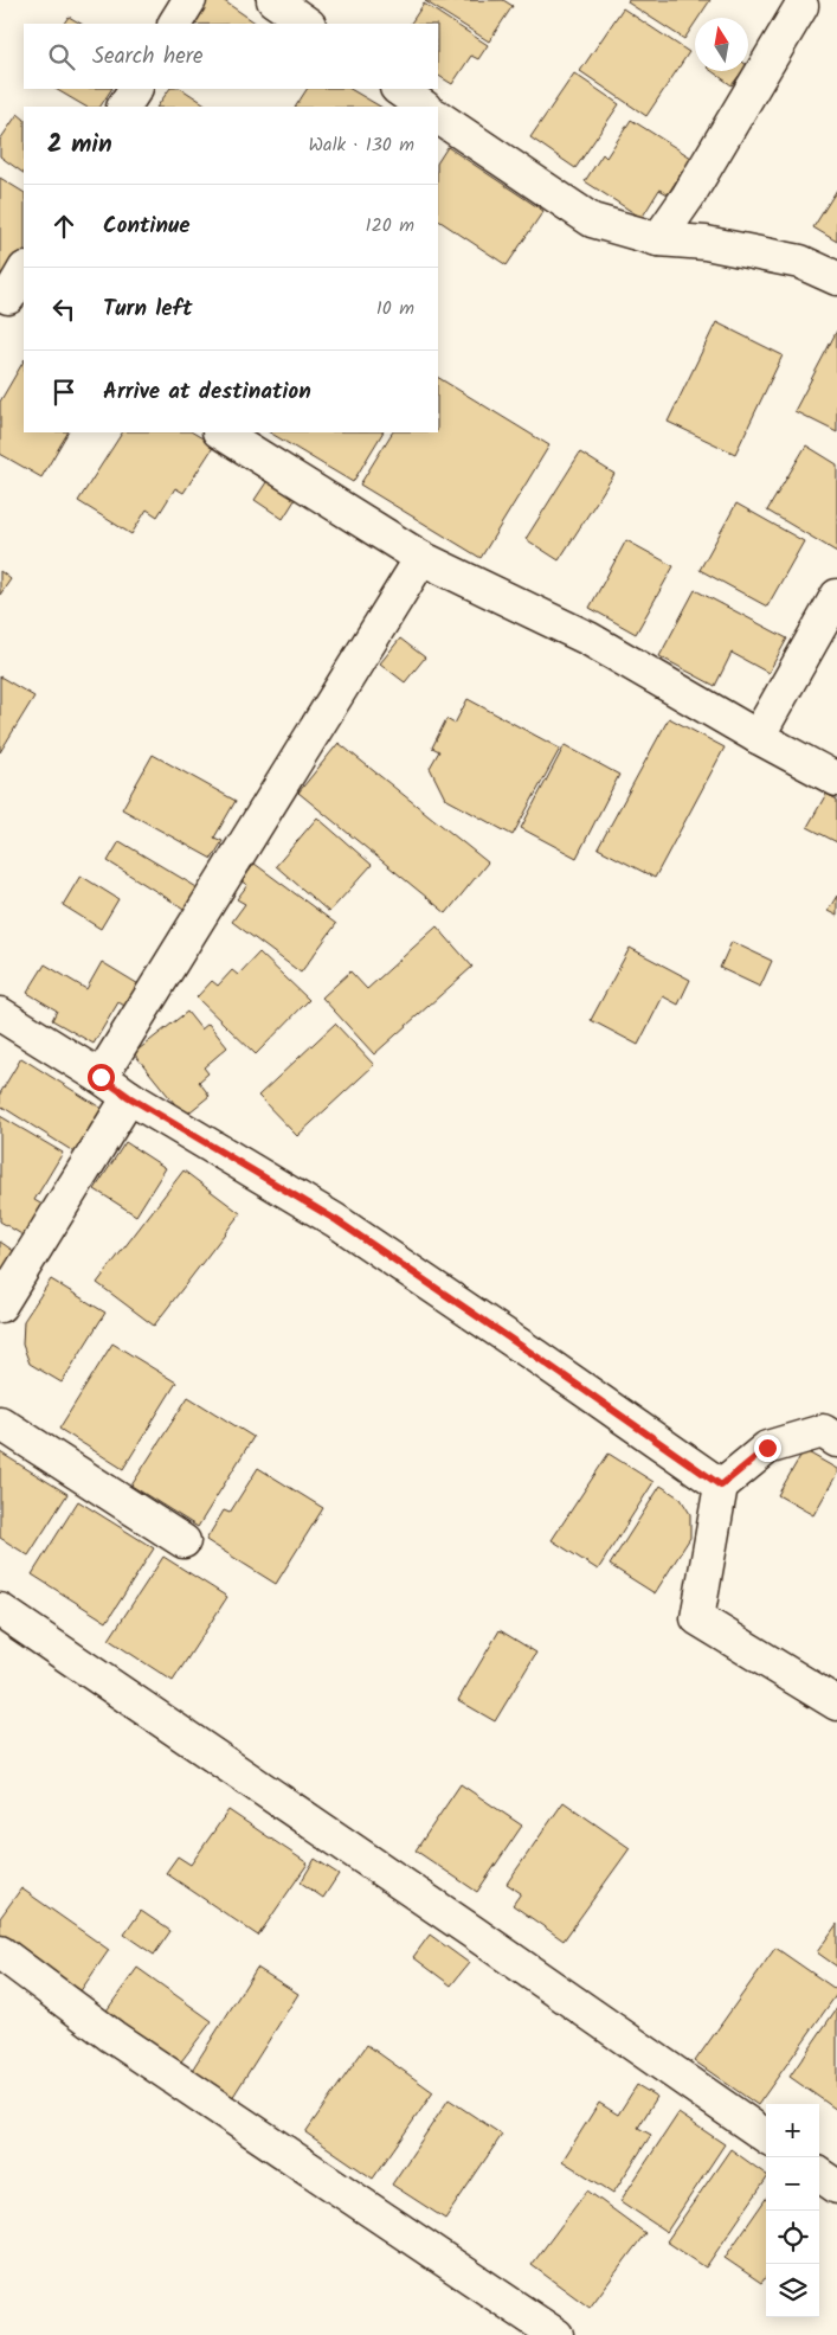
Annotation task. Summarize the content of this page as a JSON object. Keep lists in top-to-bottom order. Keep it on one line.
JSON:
{"north":"top","page":{"search":"Search here","heading":["2 min","Walk · 130 m"],"list":[["Continue","120 m"],["Turn left","10 m"],"Arrive at destination"],"map_buttons":["+","−"]}}
